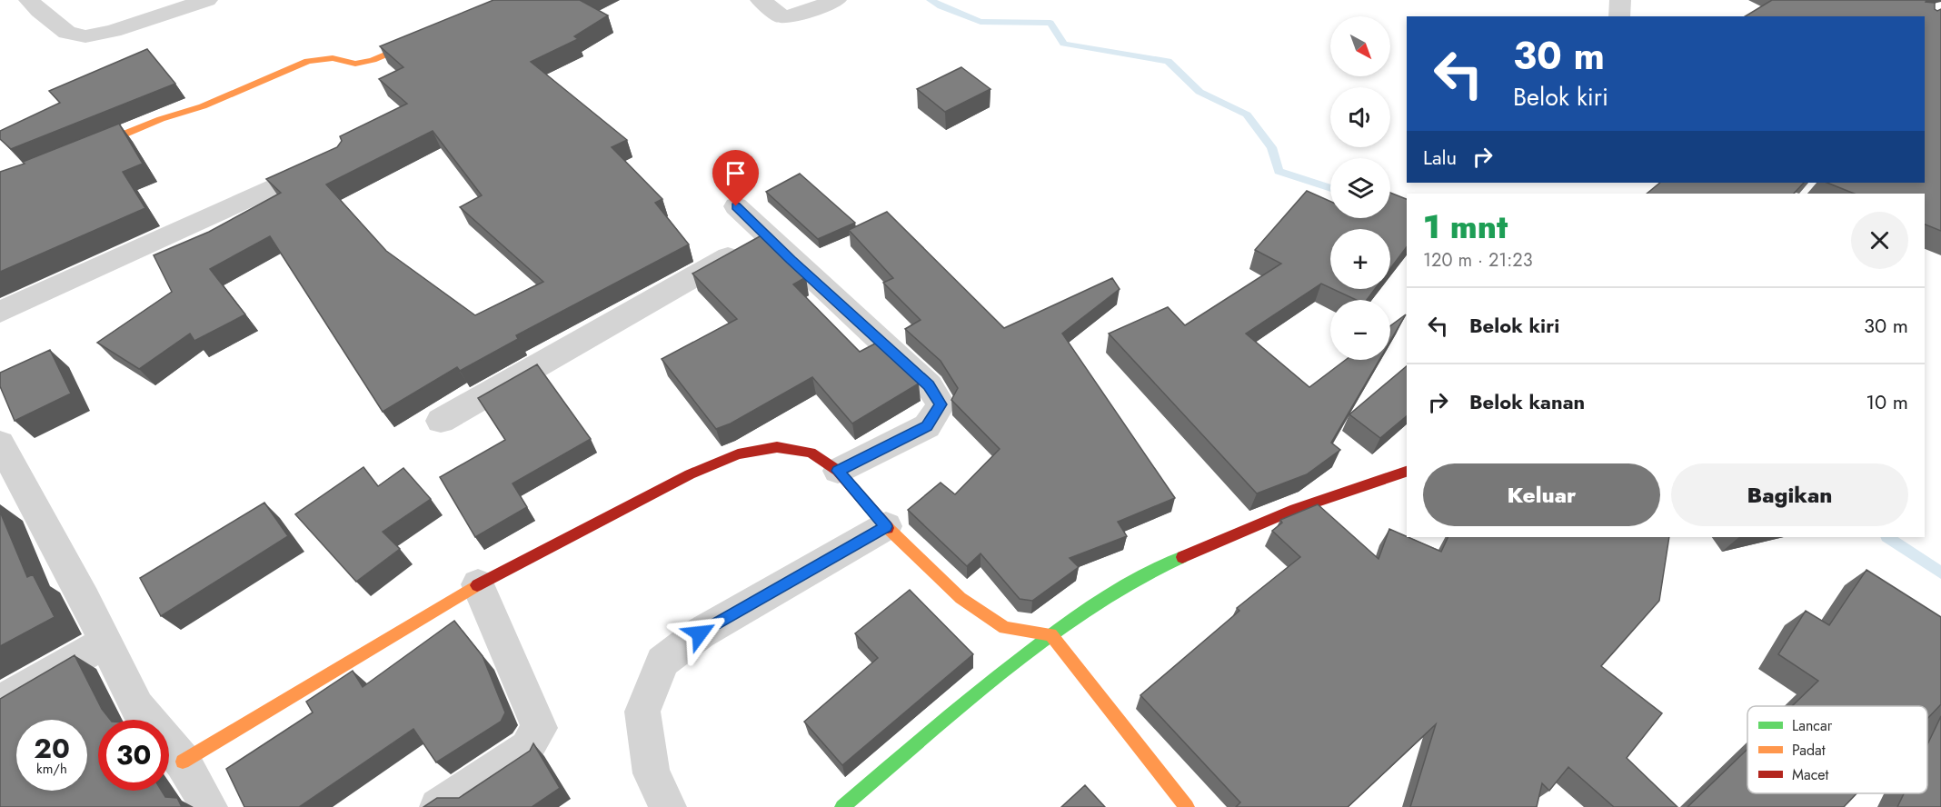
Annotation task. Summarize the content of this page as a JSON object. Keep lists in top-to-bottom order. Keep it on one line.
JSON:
{"legend":["Lancar","Padat","Macet"],"north":"bottom right","page":{"map_buttons":["+","−"],"turn":["30 m","Belok kiri"],"then":"Lalu","heading":["1 mnt","120 m · 21:23"],"list":[{"name":"Belok kiri","value":"30 m"},{"name":"Belok kanan","value":"10 m"}],"buttons":["Keluar","Bagikan"],"speed":"20 km/h","limit":"30"}}
